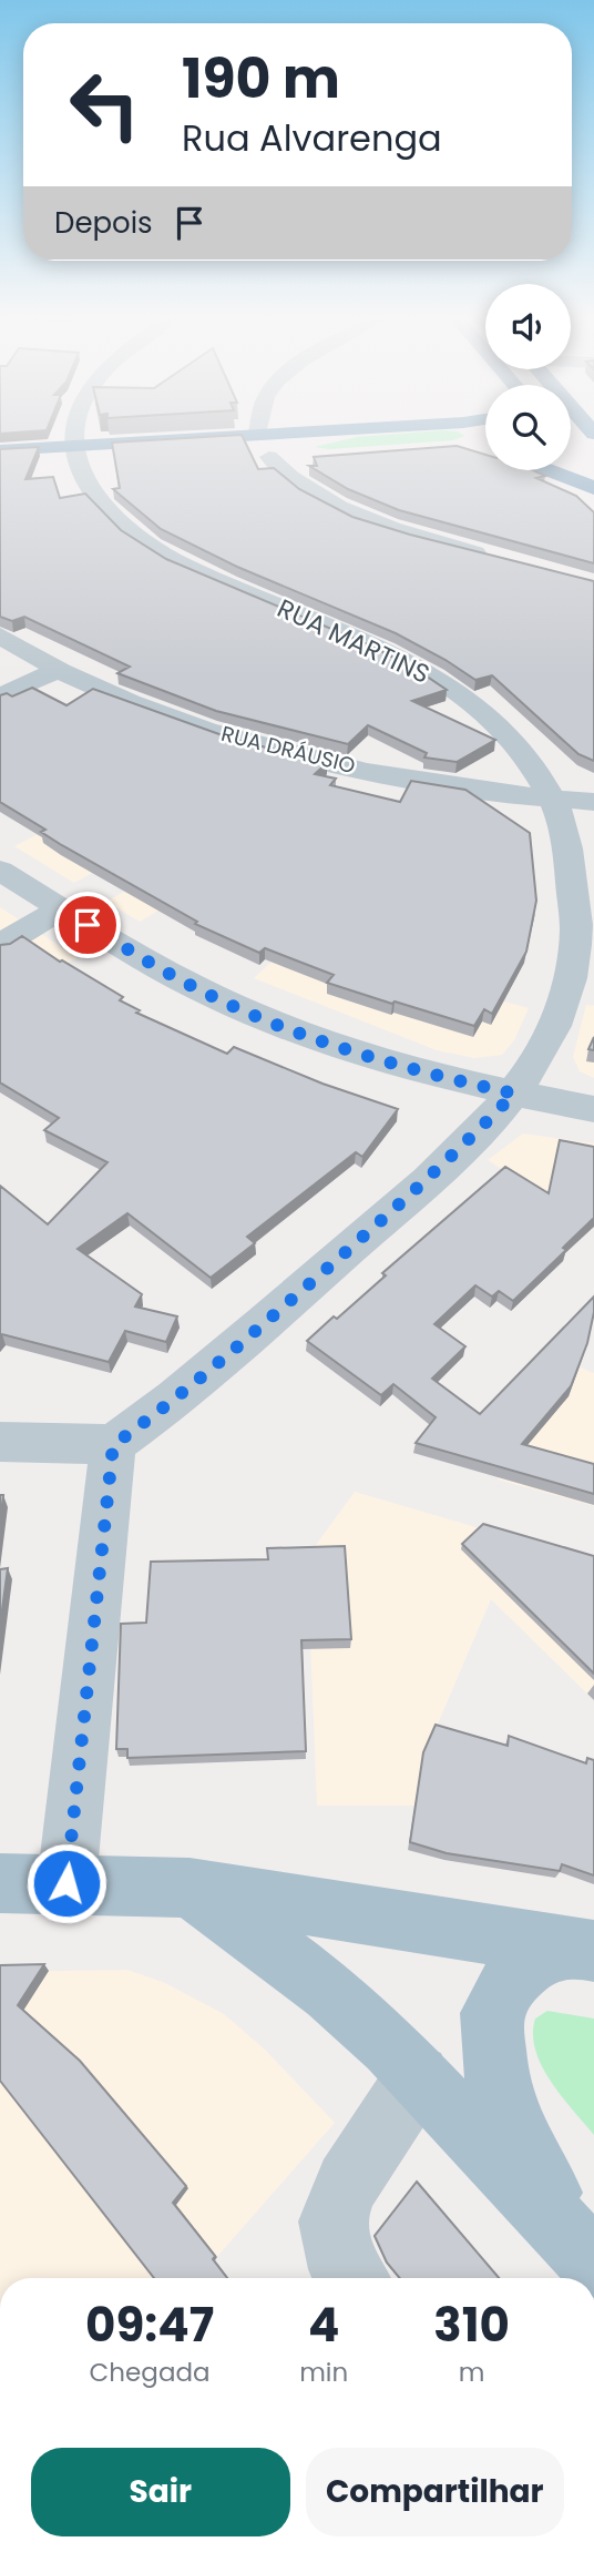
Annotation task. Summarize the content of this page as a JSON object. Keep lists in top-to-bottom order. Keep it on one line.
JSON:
{"streets":{"street":["RUA MARTINS","RUA DRÁUSIO"]},"crossings":[["RUA MARTINS","RUA DRÁUSIO"]],"page":{"turn":["190 m","Rua Alvarenga"],"then":"Depois","eta":["09:47","Chegada","4","min","310","m"],"buttons":["Sair","Compartilhar"]}}
